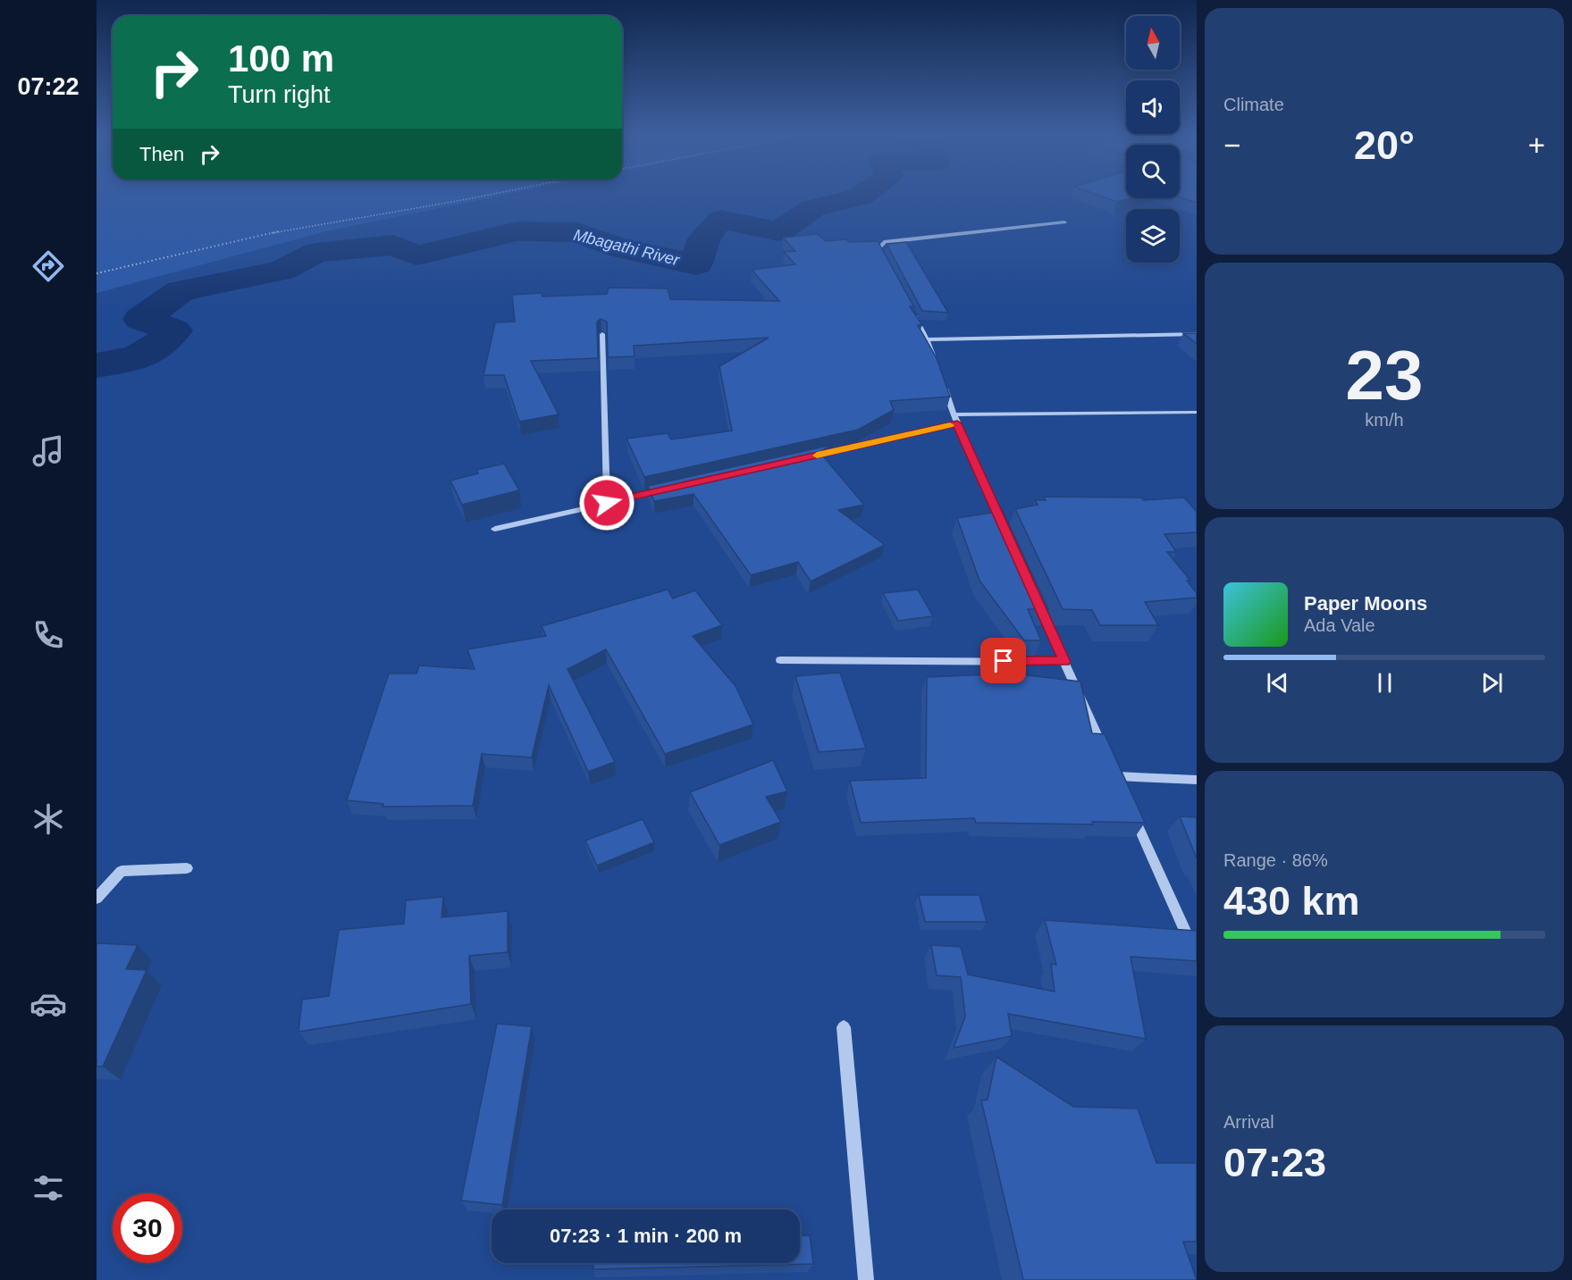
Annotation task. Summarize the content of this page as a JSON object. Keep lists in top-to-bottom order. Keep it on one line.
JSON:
{"water":["Mbagathi River"],"north":"top","page":{"tabs":"07:22","tile":["Climate",["23","km/h"],["Range · 86%","430 km"],["Arrival","07:23"]],"turn":["100 m","Turn right"],"heat":["−","20°","+"],"then":"Then","song":["Paper Moons","Ada Vale"],"limit":"30","trip":"07:23 · 1 min · 200 m"}}
